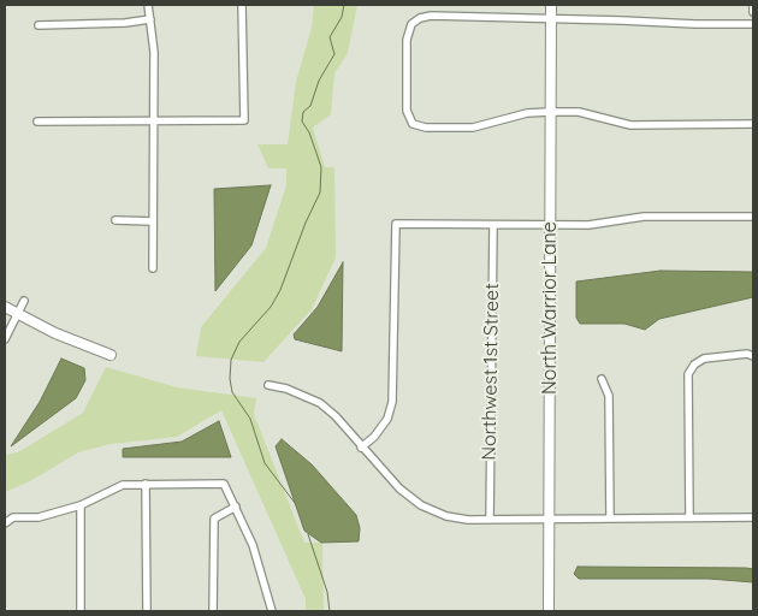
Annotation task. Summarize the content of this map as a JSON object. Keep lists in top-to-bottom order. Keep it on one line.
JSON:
{"streets":{"street":["North Warrior Lane","Northwest 1st Street"]}}
